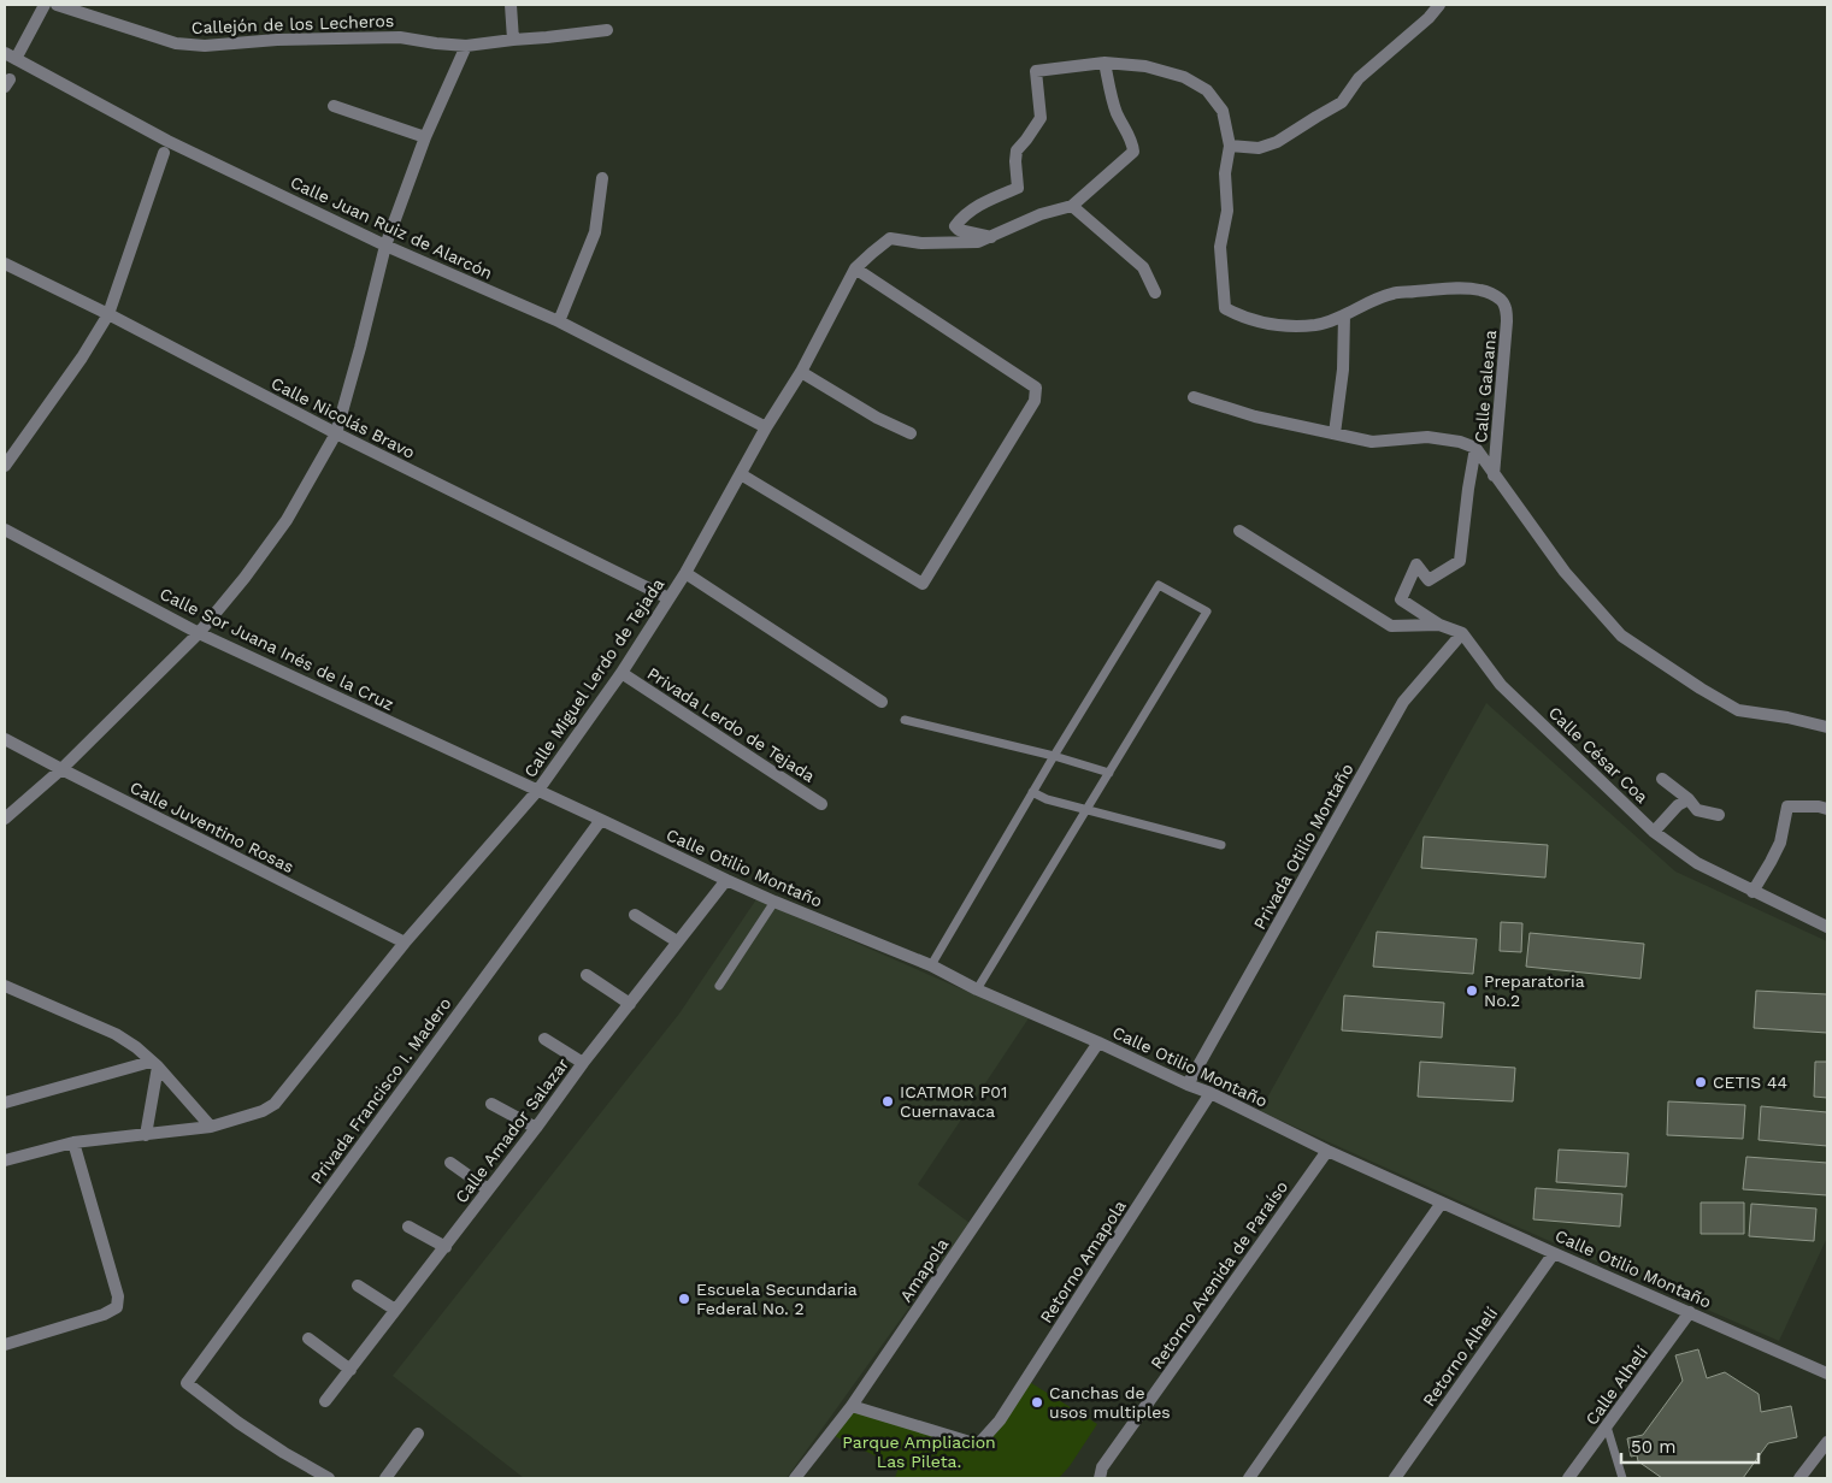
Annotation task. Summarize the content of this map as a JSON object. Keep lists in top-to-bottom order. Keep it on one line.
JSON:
{"streets":{"street":["Callejón de los Lecheros","Calle Juan Ruiz de Alarcón","Calle Galeana","Calle Nicolás Bravo","Calle Sor Juana Inés de la Cruz","Calle Miguel Lerdo de Tejada","Privada Lerdo de Tejada","Calle César Coa","Calle Juventino Rosas","Privada Otilio Montaño","Calle Otilio Montaño","Privada Francisco I. Madero","Calle Amador Salazar","Retorno Amapola","Amapola","Retorno Avenida de Paraíso","Retorno Alhelí","Calle Alhelí"]},"crossings":[["Calle Juan Ruiz de Alarcón","Calle Miguel Lerdo de Tejada"],["Calle Nicolás Bravo","Calle Miguel Lerdo de Tejada"],["Calle Sor Juana Inés de la Cruz","Calle Miguel Lerdo de Tejada"],["Calle Sor Juana Inés de la Cruz","Calle Otilio Montaño"],["Calle Miguel Lerdo de Tejada","Privada Lerdo de Tejada"],["Calle Miguel Lerdo de Tejada","Calle Juventino Rosas"],["Calle Miguel Lerdo de Tejada","Calle Otilio Montaño"],["Calle César Coa","Privada Otilio Montaño"],["Privada Otilio Montaño","Calle Otilio Montaño"],["Calle Otilio Montaño","Privada Francisco I. Madero"],["Calle Otilio Montaño","Calle Amador Salazar"],["Calle Otilio Montaño","Retorno Amapola"],["Calle Otilio Montaño","Amapola"],["Calle Otilio Montaño","Retorno Avenida de Paraíso"],["Calle Otilio Montaño","Retorno Alhelí"],["Calle Otilio Montaño","Calle Alhelí"],["Retorno Amapola","Amapola"]],"parks":["Parque Ampliacion Las Pileta."],"places":["Preparatoria No.2","CETIS 44","ICATMOR P01 Cuernavaca","Escuela Secundaria Federal No. 2","Canchas de usos multiples"],"scale_bar":"50 m"}
